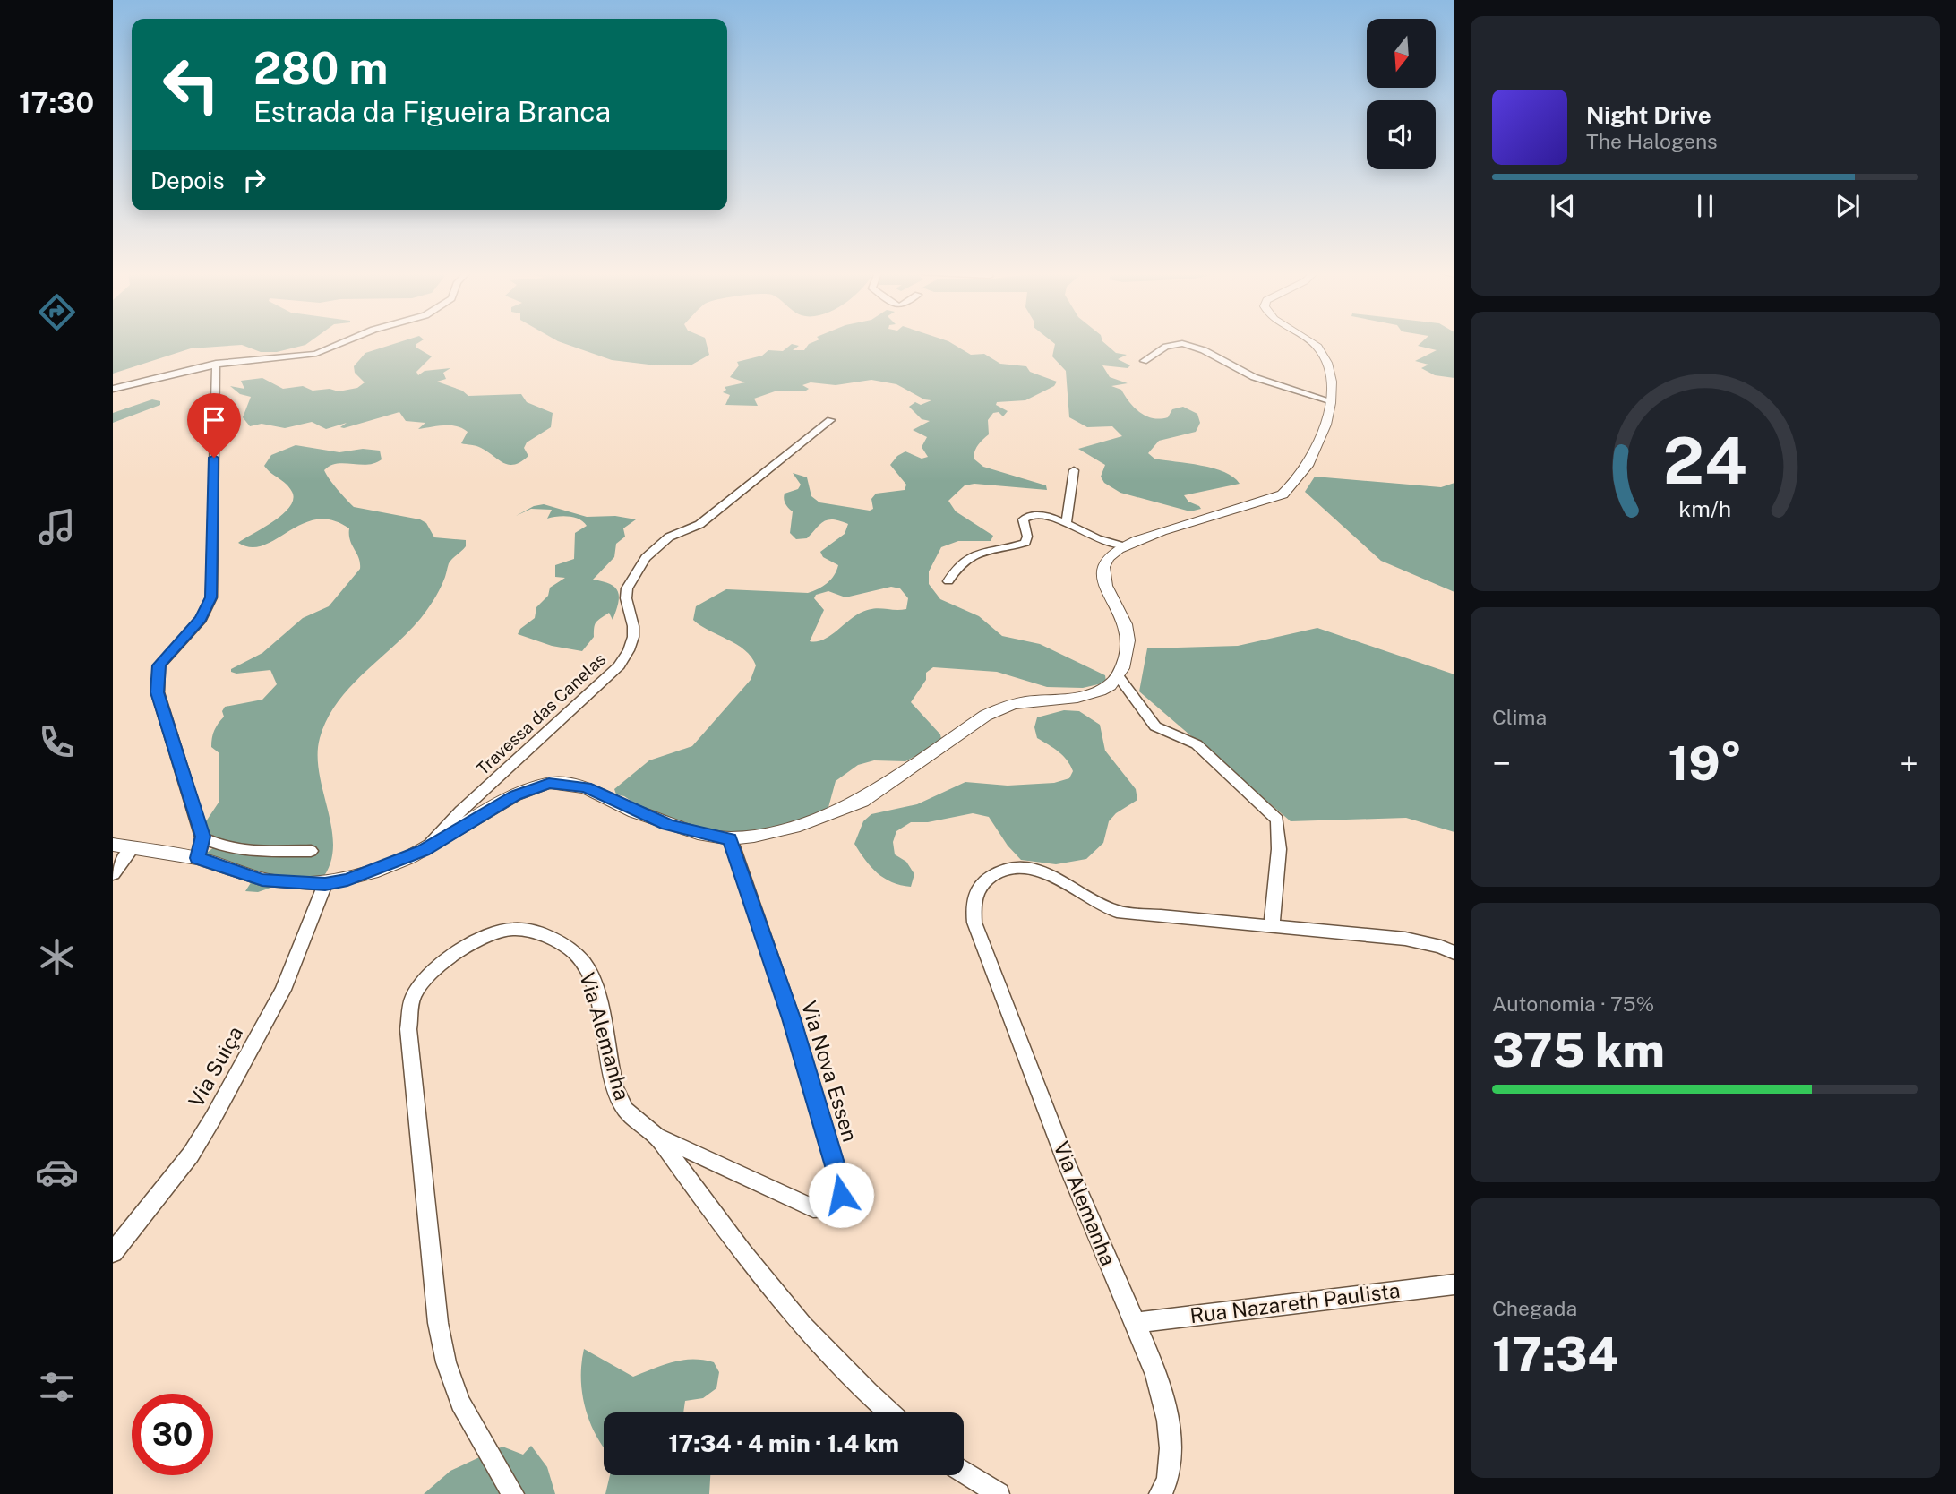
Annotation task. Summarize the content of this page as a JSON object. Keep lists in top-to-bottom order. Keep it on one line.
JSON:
{"streets":{"street":["Travessa das Canelas","Via Alemanha","Via Suiça","Via Nova Essen","Rua Nazareth Paulista"]},"crossings":[["Via Alemanha","Via Nova Essen"],["Via Alemanha","Rua Nazareth Paulista"]],"north":"bottom","page":{"tabs":"17:30","turn":["280 m","Estrada da Figueira Branca"],"song":["Night Drive","The Halogens"],"then":"Depois","tile":["Clima",["Autonomia · 75%","375 km"],["Chegada","17:34"]],"heat":["−","19°","+"],"limit":"30","trip":"17:34 · 4 min · 1.4 km","gauge":["24","km/h"]}}
